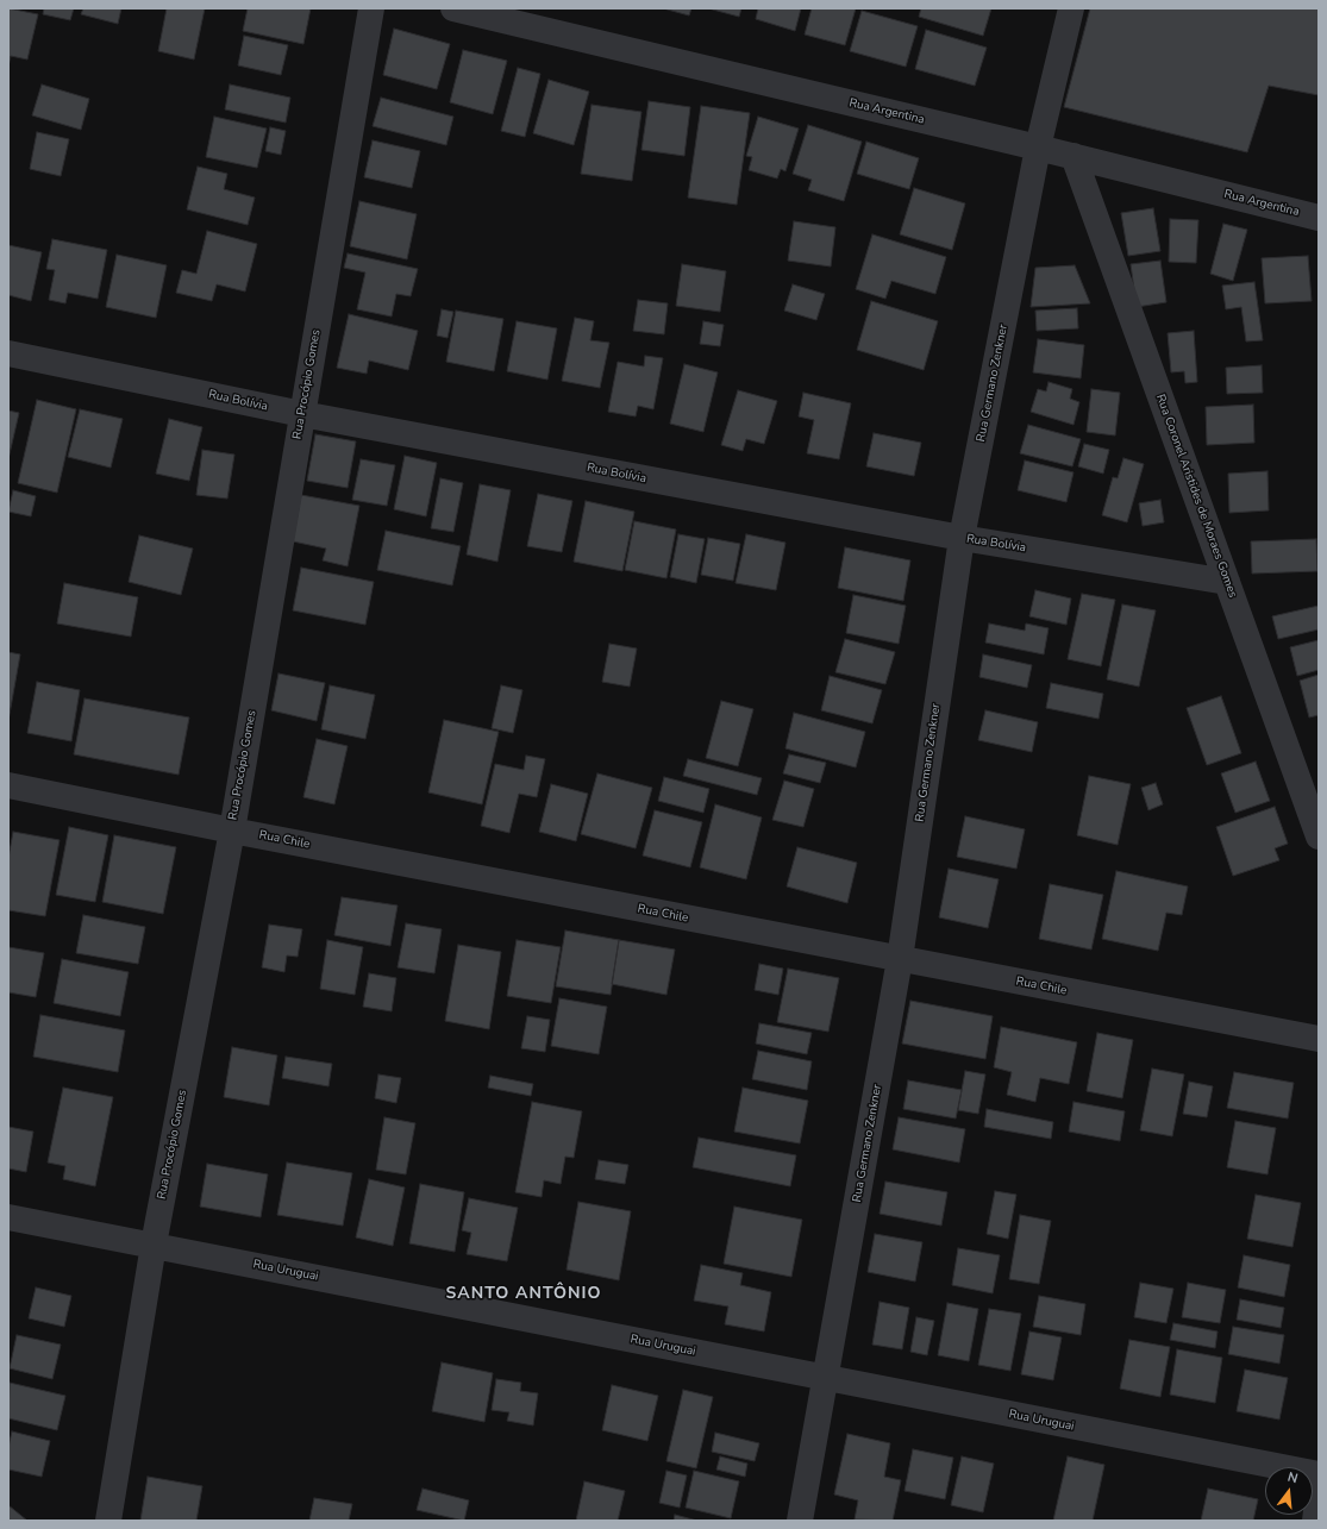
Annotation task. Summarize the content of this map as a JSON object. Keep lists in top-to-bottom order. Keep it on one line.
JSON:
{"streets":{"street":["Rua Argentina","Rua Germano Zenkner","Rua Procópio Gomes","Rua Bolívia","Rua Coronel Aristides de Moraes Gomes","Rua Chile","Rua Uruguai"]},"crossings":[["Rua Argentina","Rua Germano Zenkner"],["Rua Argentina","Rua Coronel Aristides de Moraes Gomes"],["Rua Germano Zenkner","Rua Bolívia"],["Rua Germano Zenkner","Rua Chile"],["Rua Germano Zenkner","Rua Uruguai"],["Rua Procópio Gomes","Rua Bolívia"],["Rua Procópio Gomes","Rua Chile"],["Rua Procópio Gomes","Rua Uruguai"],["Rua Bolívia","Rua Coronel Aristides de Moraes Gomes"]],"districts":["SANTO ANTÔNIO"],"north":"top"}
